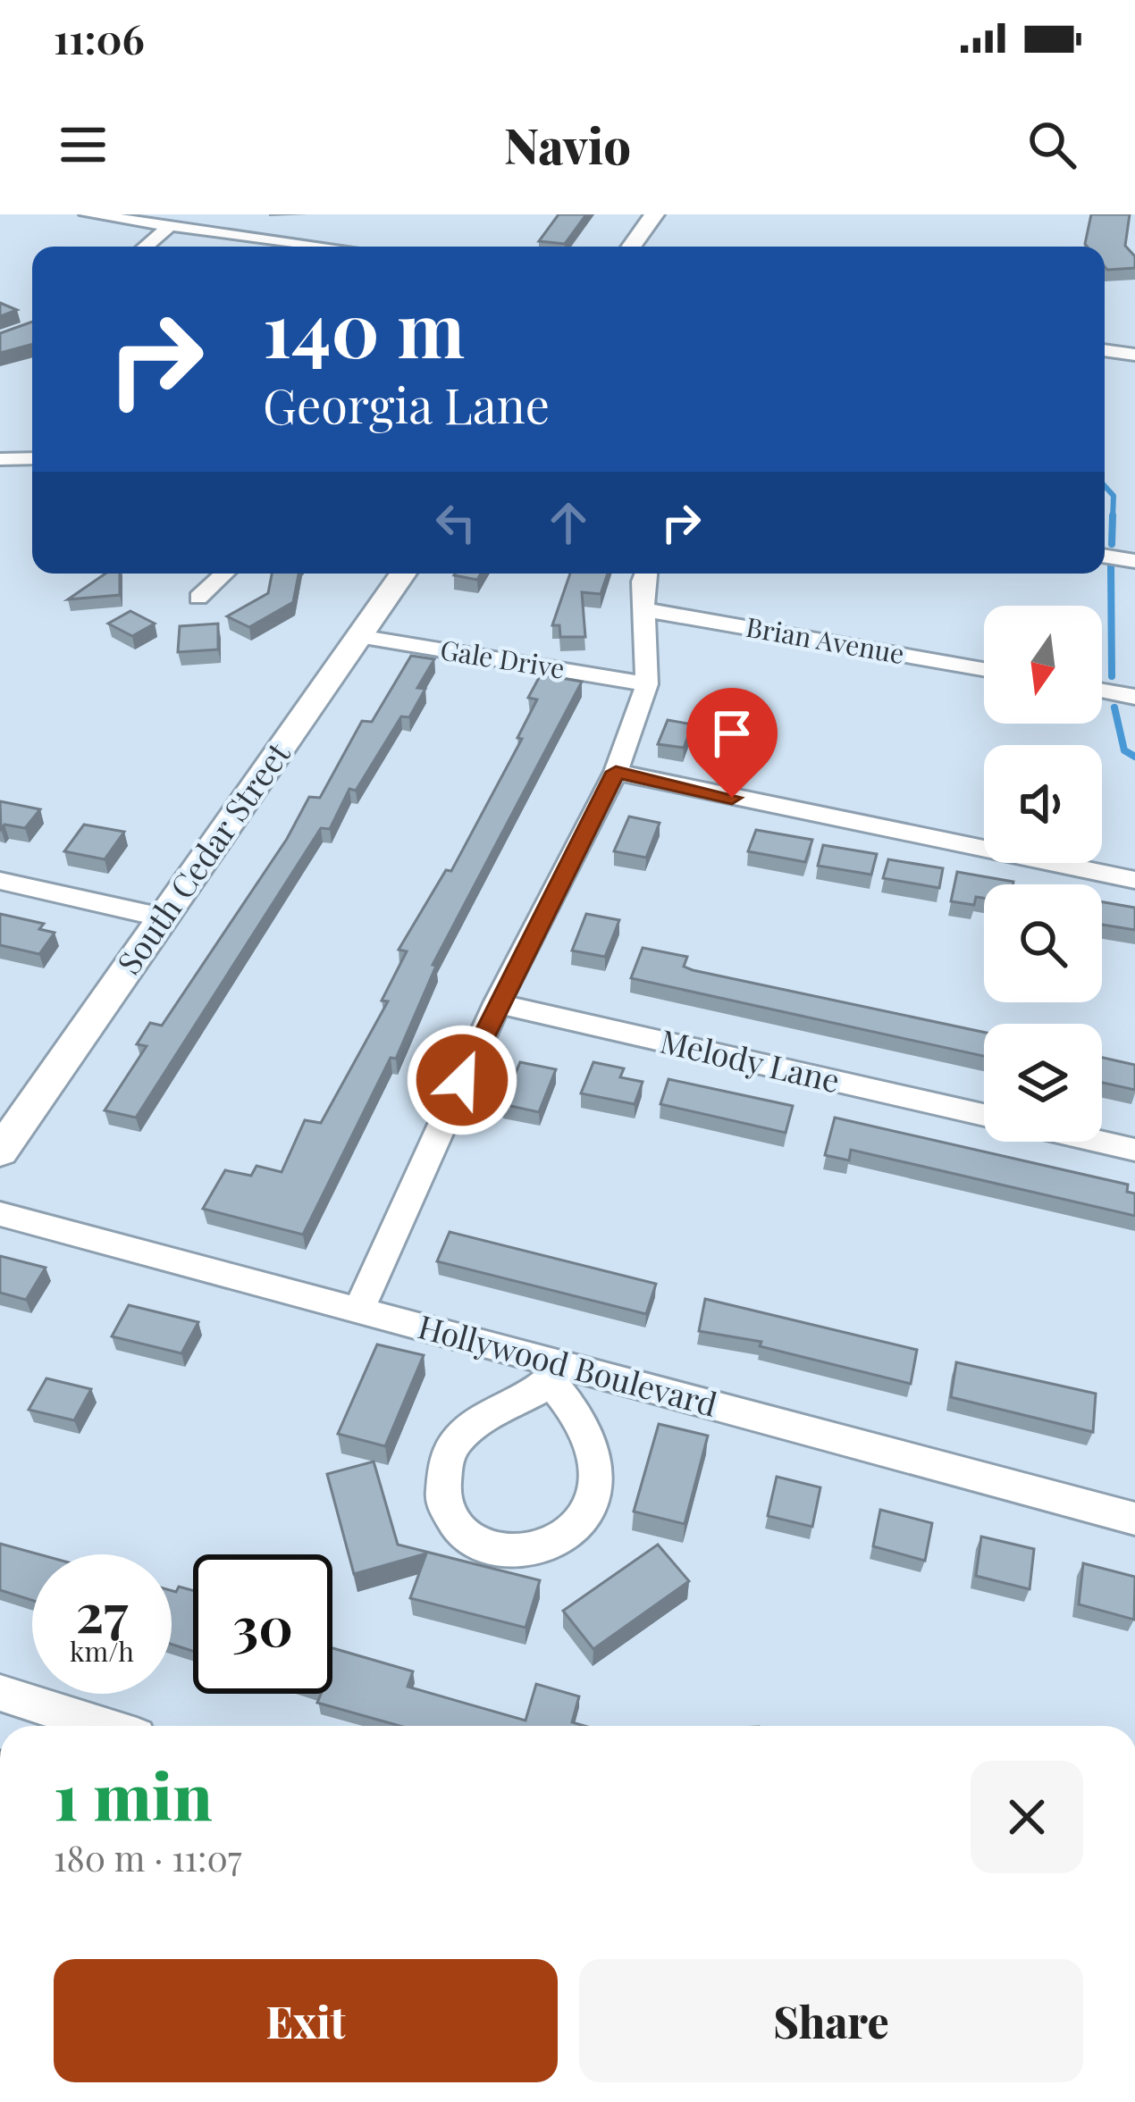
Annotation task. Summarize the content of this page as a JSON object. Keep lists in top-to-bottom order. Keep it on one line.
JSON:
{"streets":{"main road":["South Cedar Street"],"street":["Brian Avenue","Gale Drive","Melody Lane","Hollywood Boulevard"]},"crossings":[["Gale Drive","South Cedar Street"]],"north":"bottom","page":{"status":"11:06","header":"Navio","turn":["140 m","Georgia Lane"],"speed":"27 km/h","limit":"30","heading":["1 min","180 m · 11:07"],"buttons":["Exit","Share"]}}
